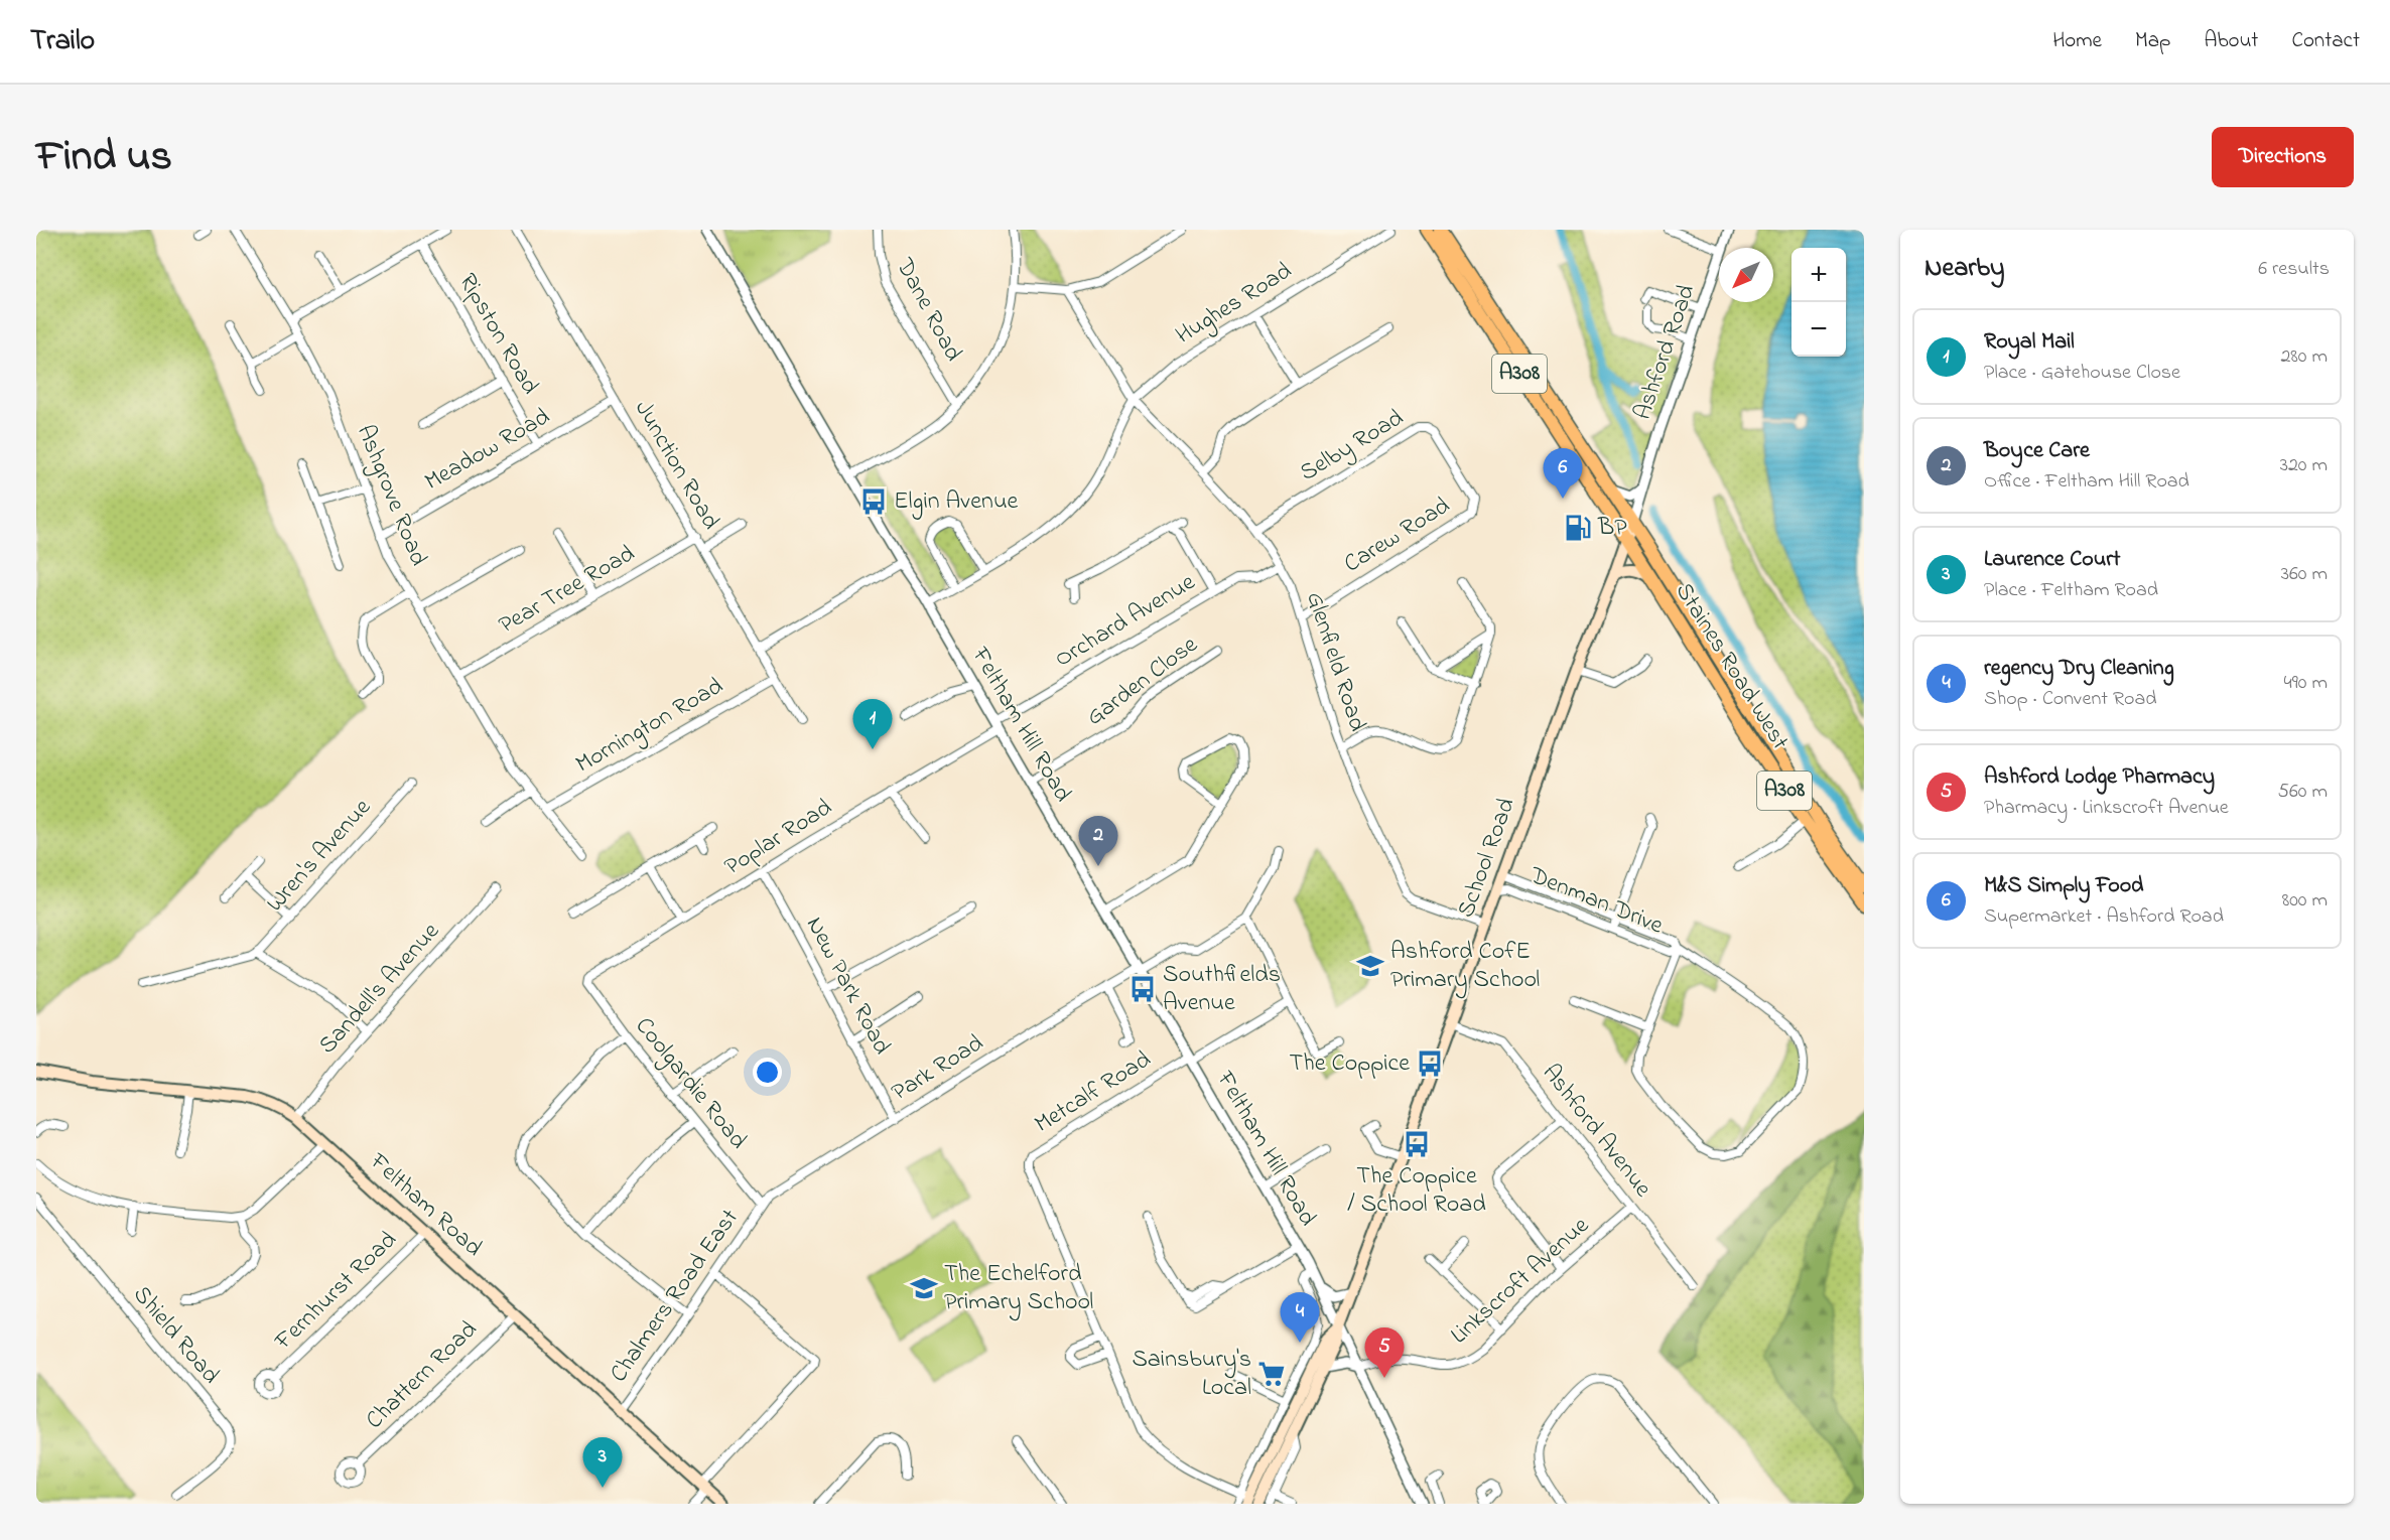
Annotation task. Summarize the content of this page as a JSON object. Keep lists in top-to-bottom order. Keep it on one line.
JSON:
{"streets":{"highway":["A308","Staines Road West"],"main road":["School Road","Feltham Road"],"street":["Hughes Road","Dane Road","Ripston Road","Ashford Road","Selby Road","Meadow Road","Junction Road","Ashgrove Road","Carew Road","Pear Tree Road","Orchard Avenue","Glenfield Road","Garden Close","Feltham Hill Road","Mornington Road","Poplar Road","Wren's Avenue","Denman Drive","New Park Road","Sandell's Avenue","Park Road","Coolgardie Road","Metcalf Road","Ashford Avenue","Linkscroft Avenue","Fernhurst Road","Chalmers Road East","Shield Road","Chattern Road"]},"crossings":[["Hughes Road","Glenfield Road"],["Hughes Road","Feltham Hill Road"],["Ripston Road","Meadow Road"],["Ashford Road","A308"],["Ashford Road","Staines Road West"],["Ashford Road","School Road"],["A308","Staines Road West"],["A308","School Road"],["Selby Road","Carew Road"],["Selby Road","Glenfield Road"],["Meadow Road","Junction Road"],["Meadow Road","Ashgrove Road"],["Junction Road","Pear Tree Road"],["Junction Road","Mornington Road"],["Ashgrove Road","Pear Tree Road"],["Ashgrove Road","Mornington Road"],["Carew Road","Glenfield Road"],["Orchard Avenue","Glenfield Road"],["Orchard Avenue","Feltham Hill Road"],["Orchard Avenue","Poplar Road"],["Glenfield Road","School Road"],["Staines Road West","School Road"],["Garden Close","Feltham Hill Road"],["Feltham Hill Road","Poplar Road"],["Feltham Hill Road","School Road"],["Feltham Hill Road","Park Road"],["Feltham Hill Road","Metcalf Road"],["Feltham Hill Road","Linkscroft Avenue"],["Poplar Road","New Park Road"],["Poplar Road","Coolgardie Road"],["School Road","Denman Drive"],["School Road","Ashford Avenue"],["New Park Road","Park Road"],["Sandell's Avenue","Feltham Road"],["Park Road","Coolgardie Road"],["Park Road","Chalmers Road East"],["Coolgardie Road","Chalmers Road East"],["Ashford Avenue","Linkscroft Avenue"],["Feltham Road","Fernhurst Road"],["Feltham Road","Chalmers Road East"],["Feltham Road","Chattern Road"]],"places":{"bus stop":["Elgin Avenue","Southfields Avenue","The Coppice","The Coppice / School Road"],"fuel station":["BP"],"school or university":["Ashford CofE Primary School","The Echelford Primary School"],"supermarket":["Sainsbury's Local"]},"north":"bottom left","page":{"header":"Trailo","nav":["Home","Map","About","Contact"],"title":"Find us","buttons":"Directions","heading":["Nearby","6 results"],"map_buttons":["+","−"],"list":[{"mark":"1","name":"Royal Mail","note":"Place · Gatehouse Close","value":"280 m"},{"mark":"2","name":"Boyce Care","note":"Office · Feltham Hill Road","value":"320 m"},{"mark":"3","name":"Laurence Court","note":"Place · Feltham Road","value":"360 m"},{"mark":"4","name":"regency Dry Cleaning","note":"Shop · Convent Road","value":"490 m"},{"mark":"5","name":"Ashford Lodge Pharmacy","note":"Pharmacy · Linkscroft Avenue","value":"560 m"},{"mark":"6","name":"M&S Simply Food","note":"Supermarket · Ashford Road","value":"800 m"}],"pins":["6","1","2","4","5","3"]}}
